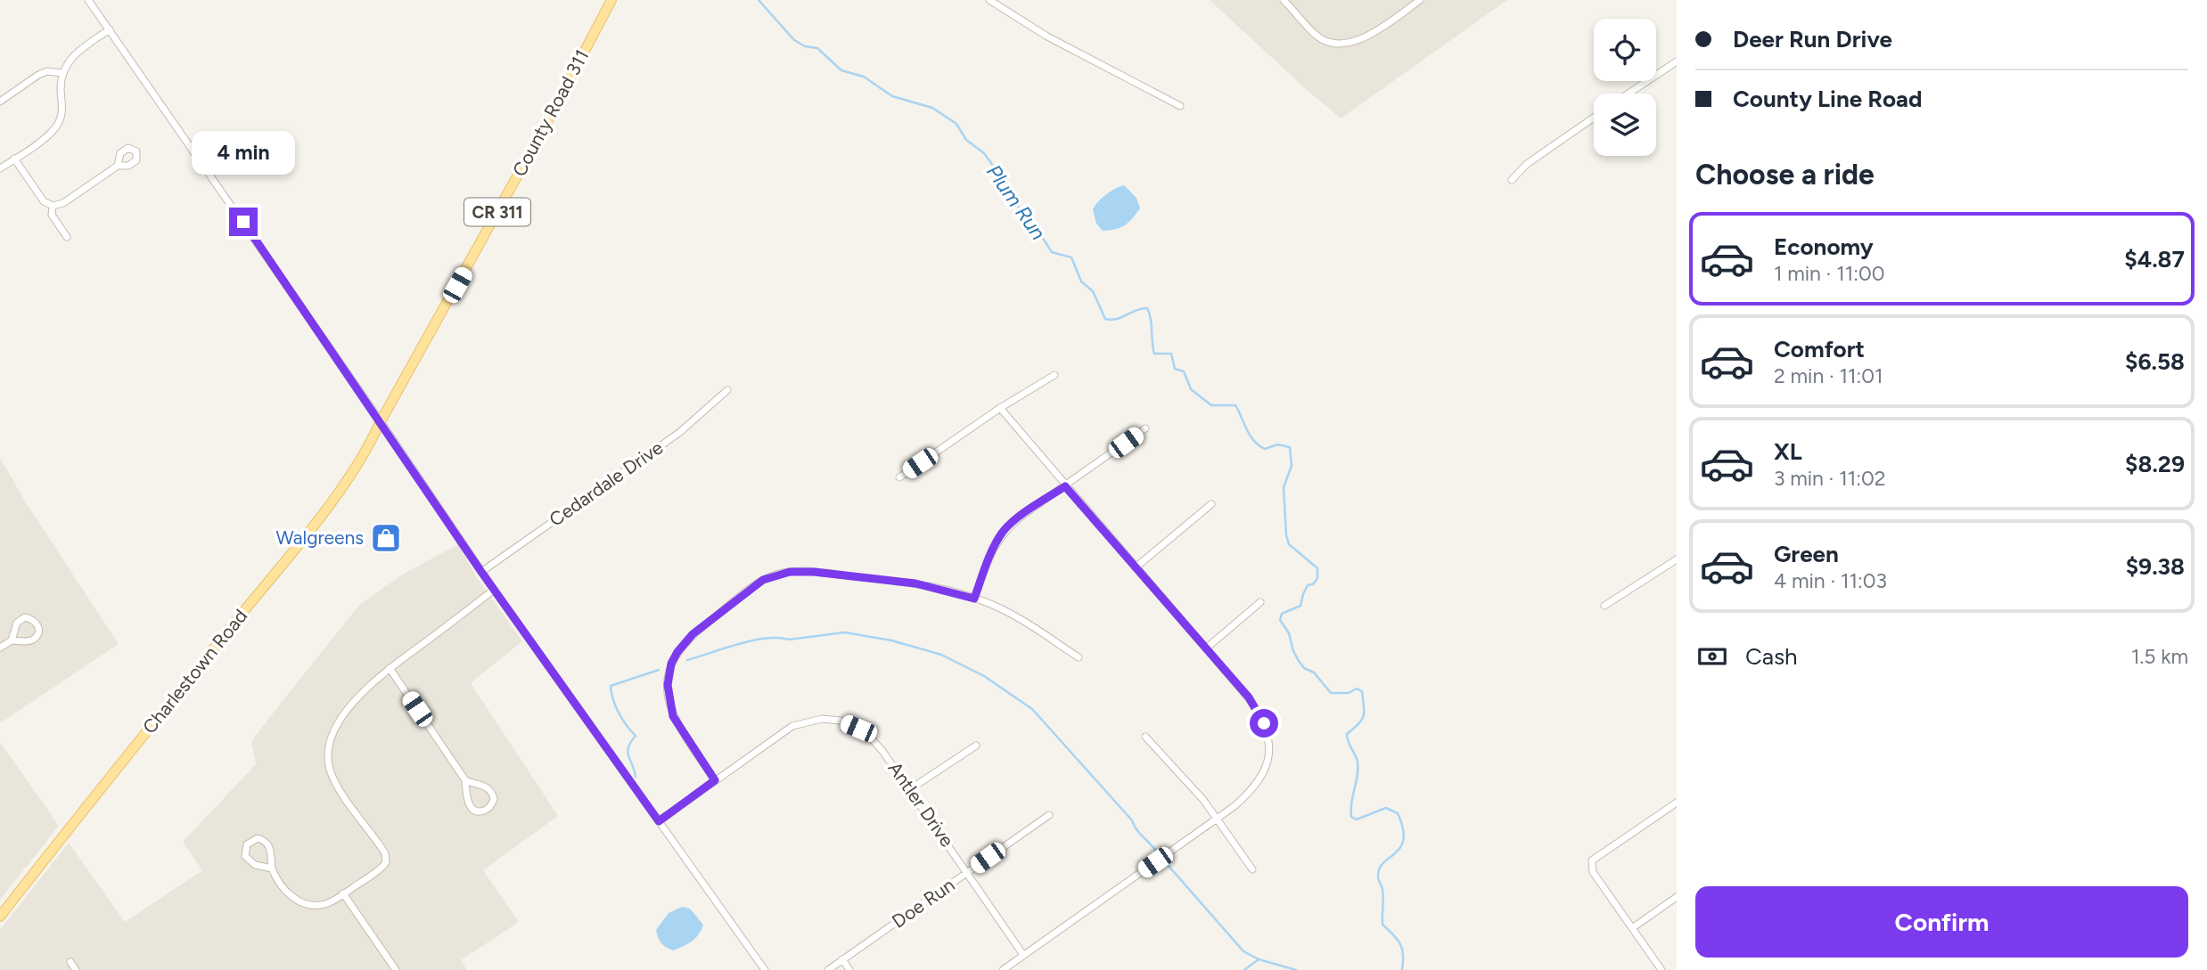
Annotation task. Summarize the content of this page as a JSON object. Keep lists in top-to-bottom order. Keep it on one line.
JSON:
{"streets":{"main road":["County Road 311","CR 311","Charlestown Road"],"street":["Cedardale Drive","Antler Drive","Doe Run"]},"crossings":[["County Road 311","Charlestown Road"],["Antler Drive","Doe Run"]],"water":["Plum Run"],"places":{"shop":["Walgreens"]},"page":{"banner":["Deer Run Drive","County Line Road"],"bubble":"4 min","heading":"Choose a ride","list":[{"name":"Economy","note":"1 min · 11:00","value":"$4.87"},{"name":"Comfort","note":"2 min · 11:01","value":"$6.58"},{"name":"XL","note":"3 min · 11:02","value":"$8.29"},{"name":"Green","note":"4 min · 11:03","value":"$9.38"}],"pay":["Cash","1.5 km"],"buttons":"Confirm"}}
